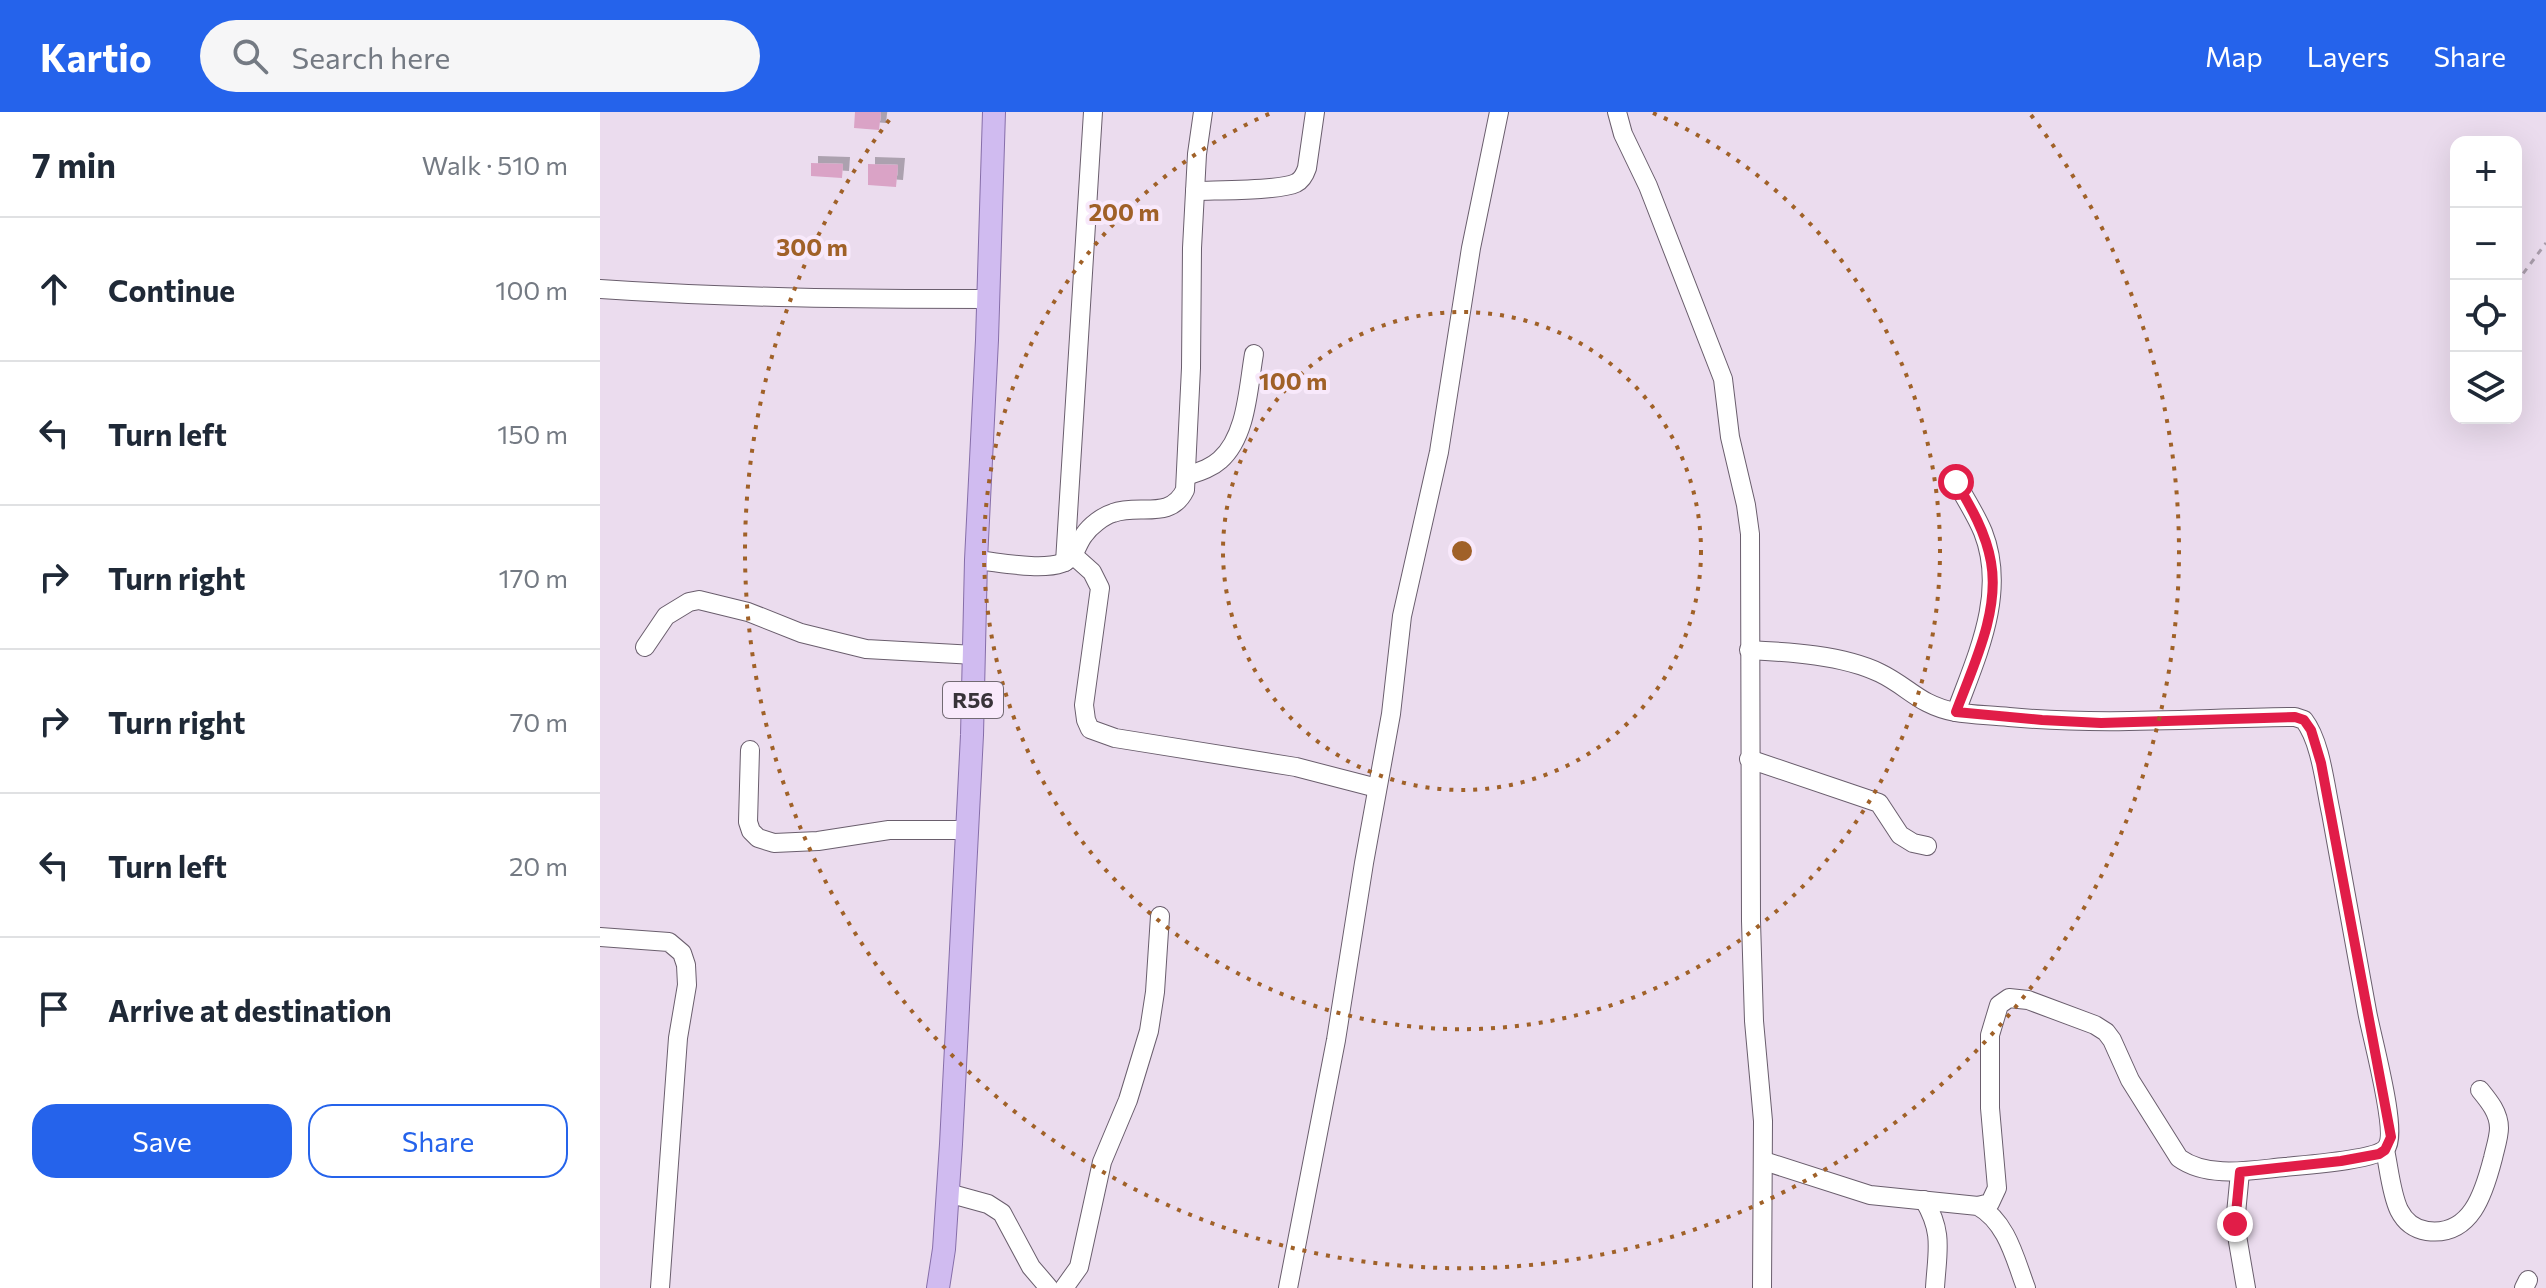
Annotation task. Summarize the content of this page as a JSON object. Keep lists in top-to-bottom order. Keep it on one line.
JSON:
{"streets":{"main road":["R56"]},"page":{"header":"Kartio","search":"Search here","nav":["Map","Layers","Share"],"heading":["7 min","Walk · 510 m"],"map_buttons":["+","−"],"list":[["Continue","100 m"],["Turn left","150 m"],["Turn right","170 m"],["Turn right","70 m"],["Turn left","20 m"],"Arrive at destination"],"buttons":["Save","Share"]},"rings":["200 m","300 m","100 m"]}
